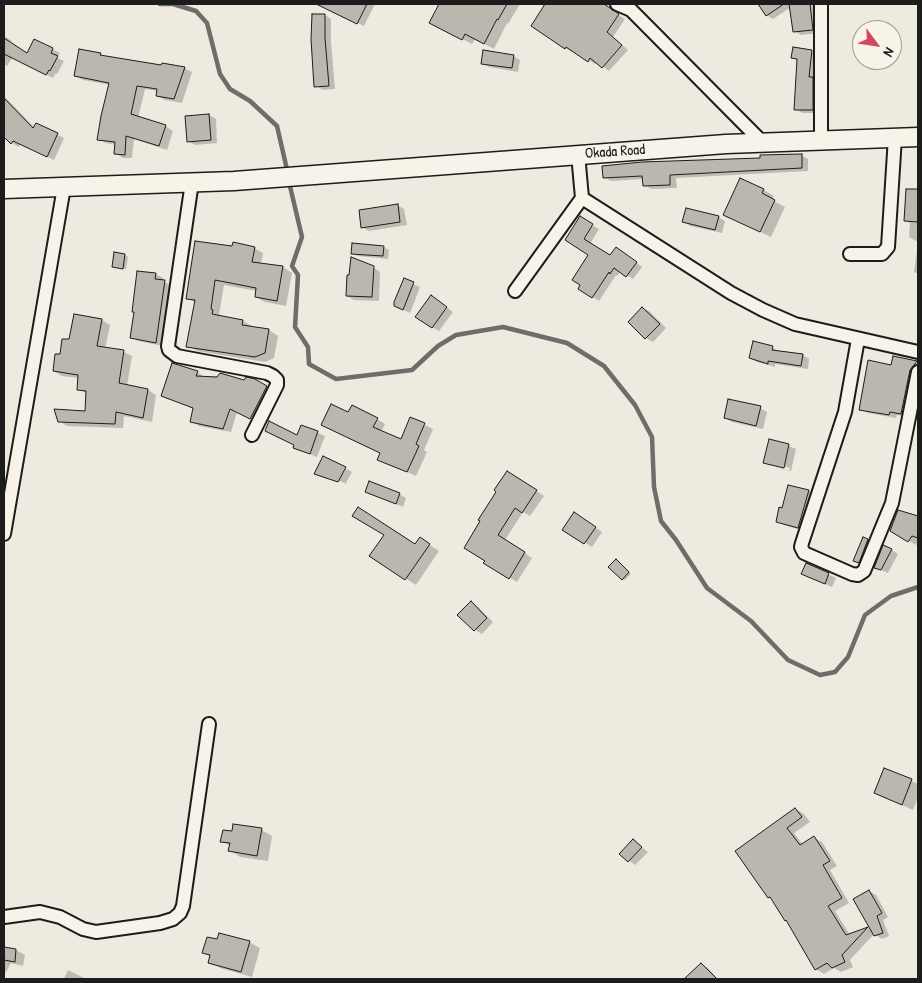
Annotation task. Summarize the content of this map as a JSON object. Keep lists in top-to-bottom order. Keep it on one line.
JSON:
{"streets":{"street":["Okada Road"]},"north":"bottom right"}
